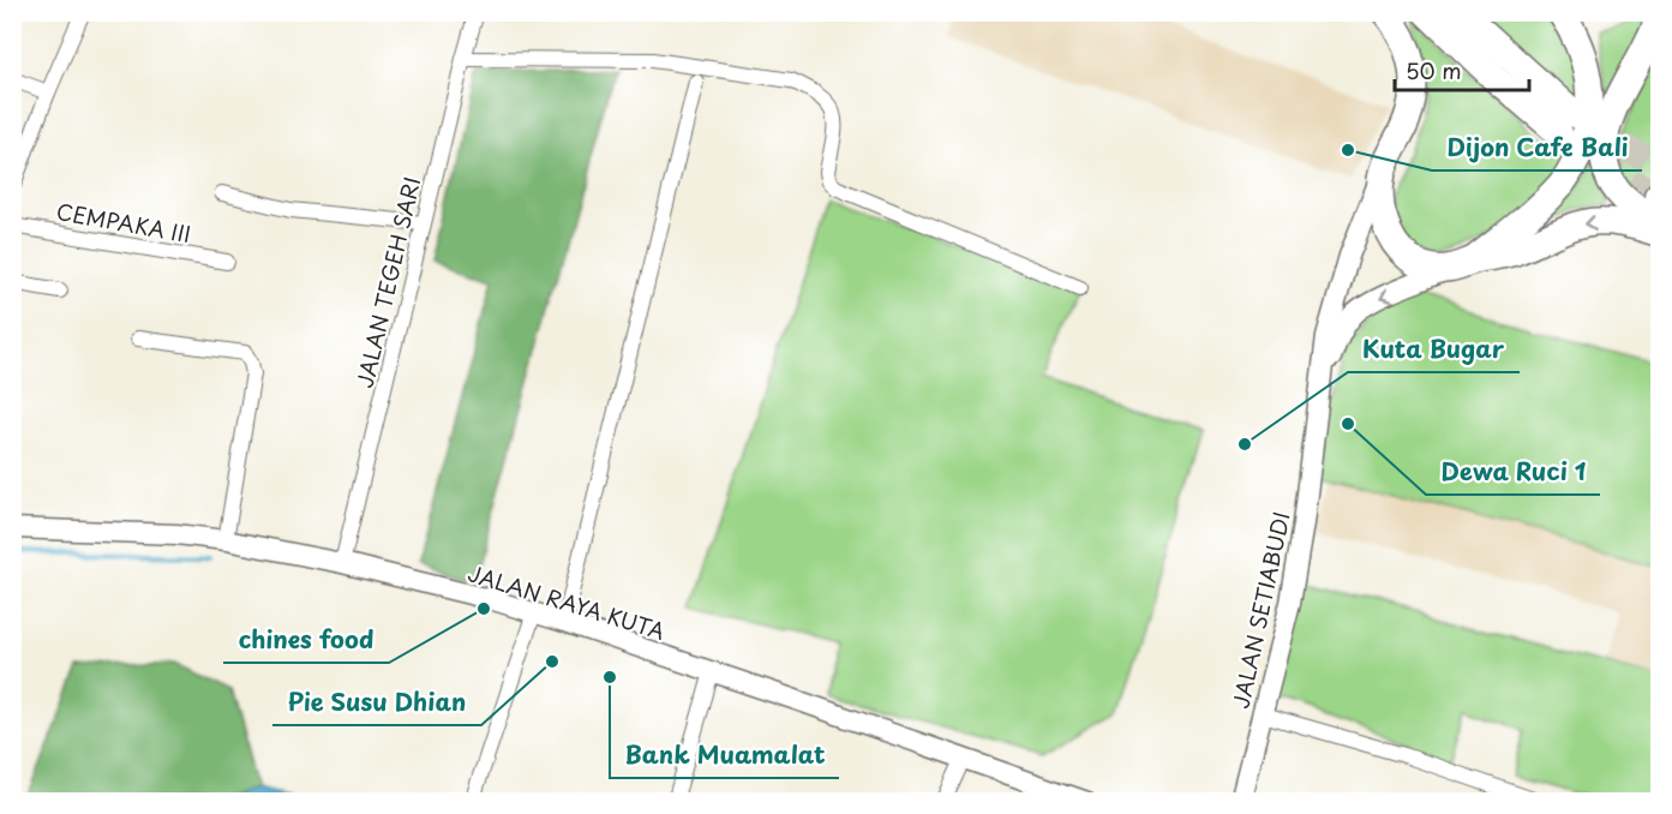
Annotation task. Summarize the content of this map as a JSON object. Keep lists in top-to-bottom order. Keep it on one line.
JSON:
{"streets":{"main road":["JALAN RAYA KUTA","JALAN SETIABUDI"],"street":["CEMPAKA III","JALAN TEGEH SARI"]},"crossings":[["JALAN TEGEH SARI","JALAN RAYA KUTA"]],"places":["Dijon Cafe Bali","Dewa Ruci 1","Kuta Bugar","chines food","Pie Susu Dhian","Bank Muamalat"],"scale_bar":"50 m"}
